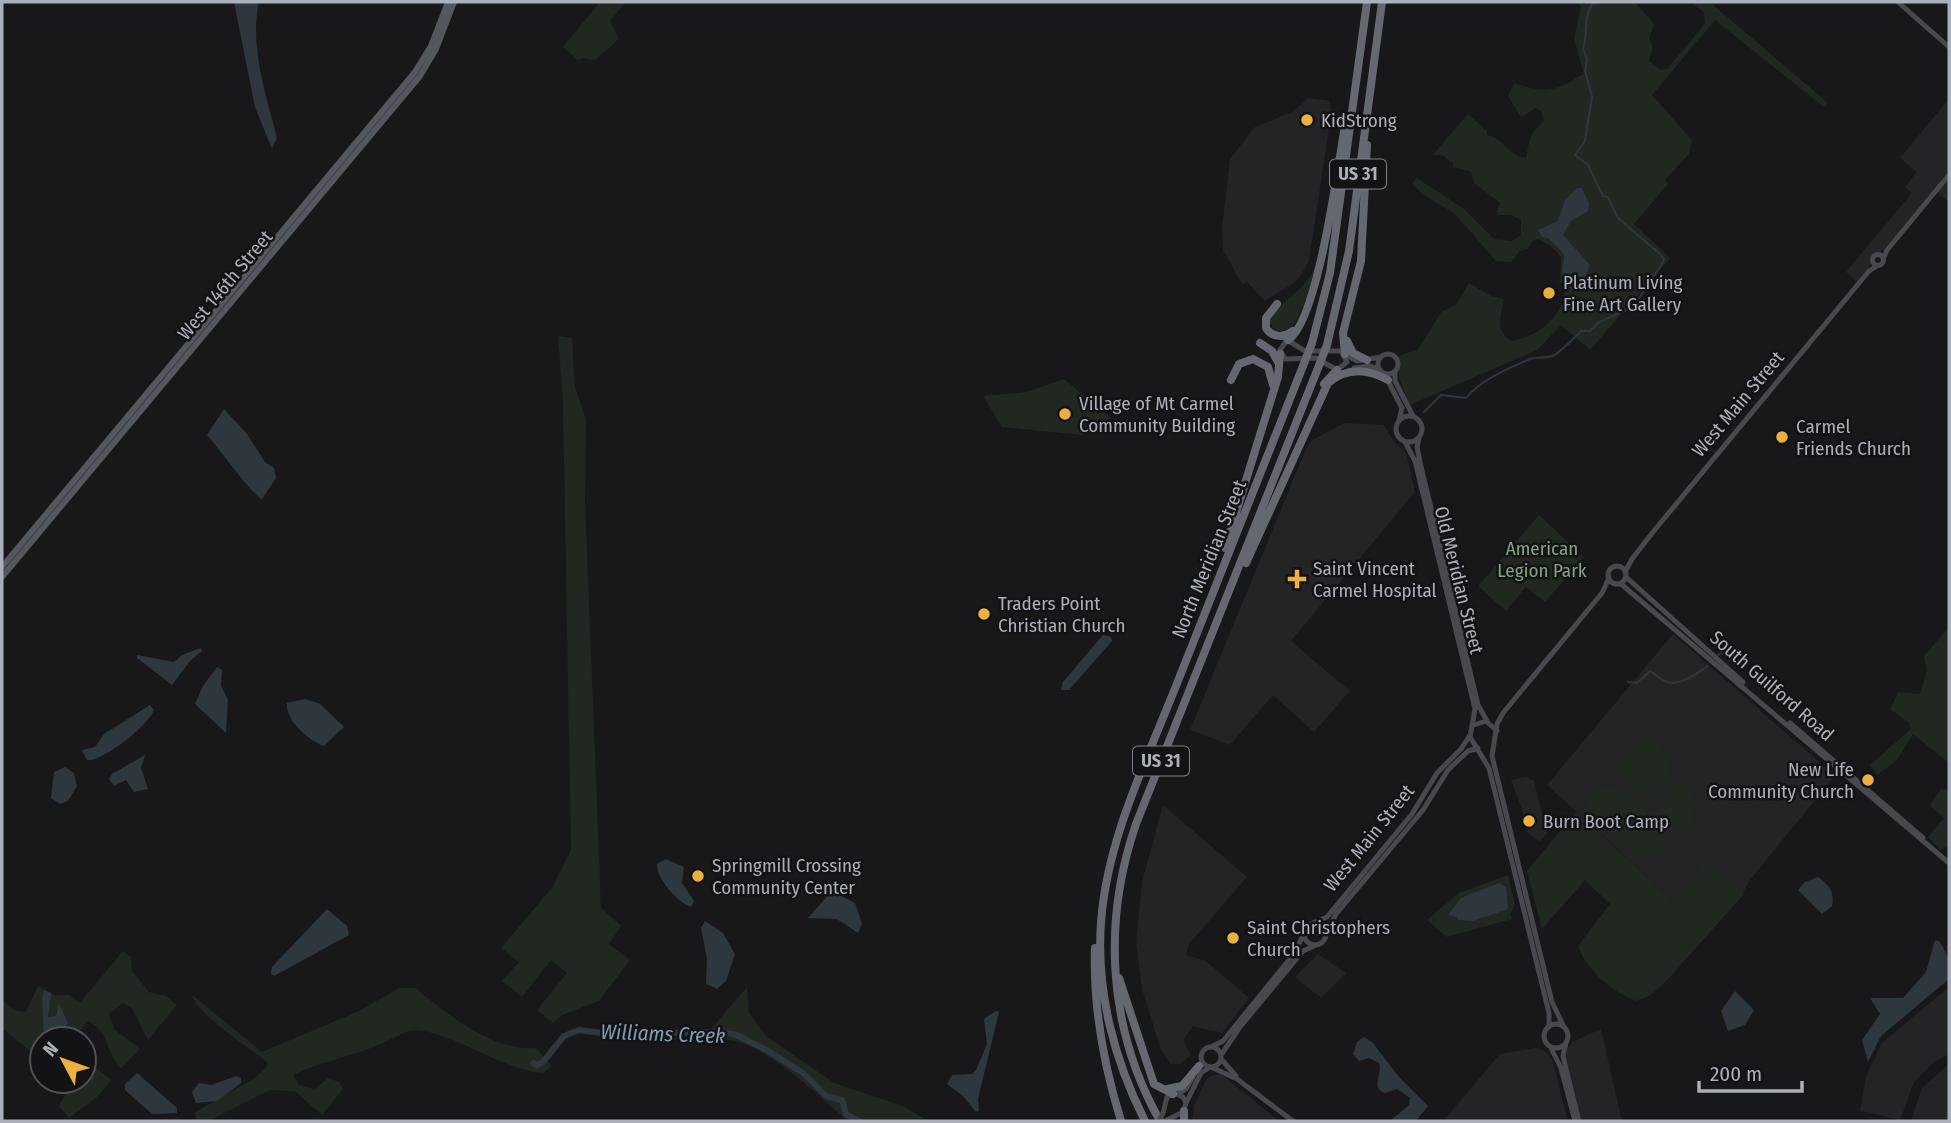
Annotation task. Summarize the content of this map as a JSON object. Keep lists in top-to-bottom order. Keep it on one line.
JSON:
{"streets":{"highway":["US 31","North Meridian Street"],"main road":["West 146th Street","West Main Street","Old Meridian Street","South Guilford Road"]},"crossings":[["West Main Street","Old Meridian Street"],["West Main Street","South Guilford Road"]],"water":["Williams Creek"],"parks":["American Legion Park"],"places":{"other":["KidStrong","Platinum Living Fine Art Gallery","Village of Mt Carmel Community Building","Carmel Friends Church","Traders Point Christian Church","New Life Community Church","Burn Boot Camp","Springmill Crossing Community Center","Saint Christophers Church"],"health":["Saint Vincent Carmel Hospital"]},"scale_bar":"200 m","north":"top left"}
